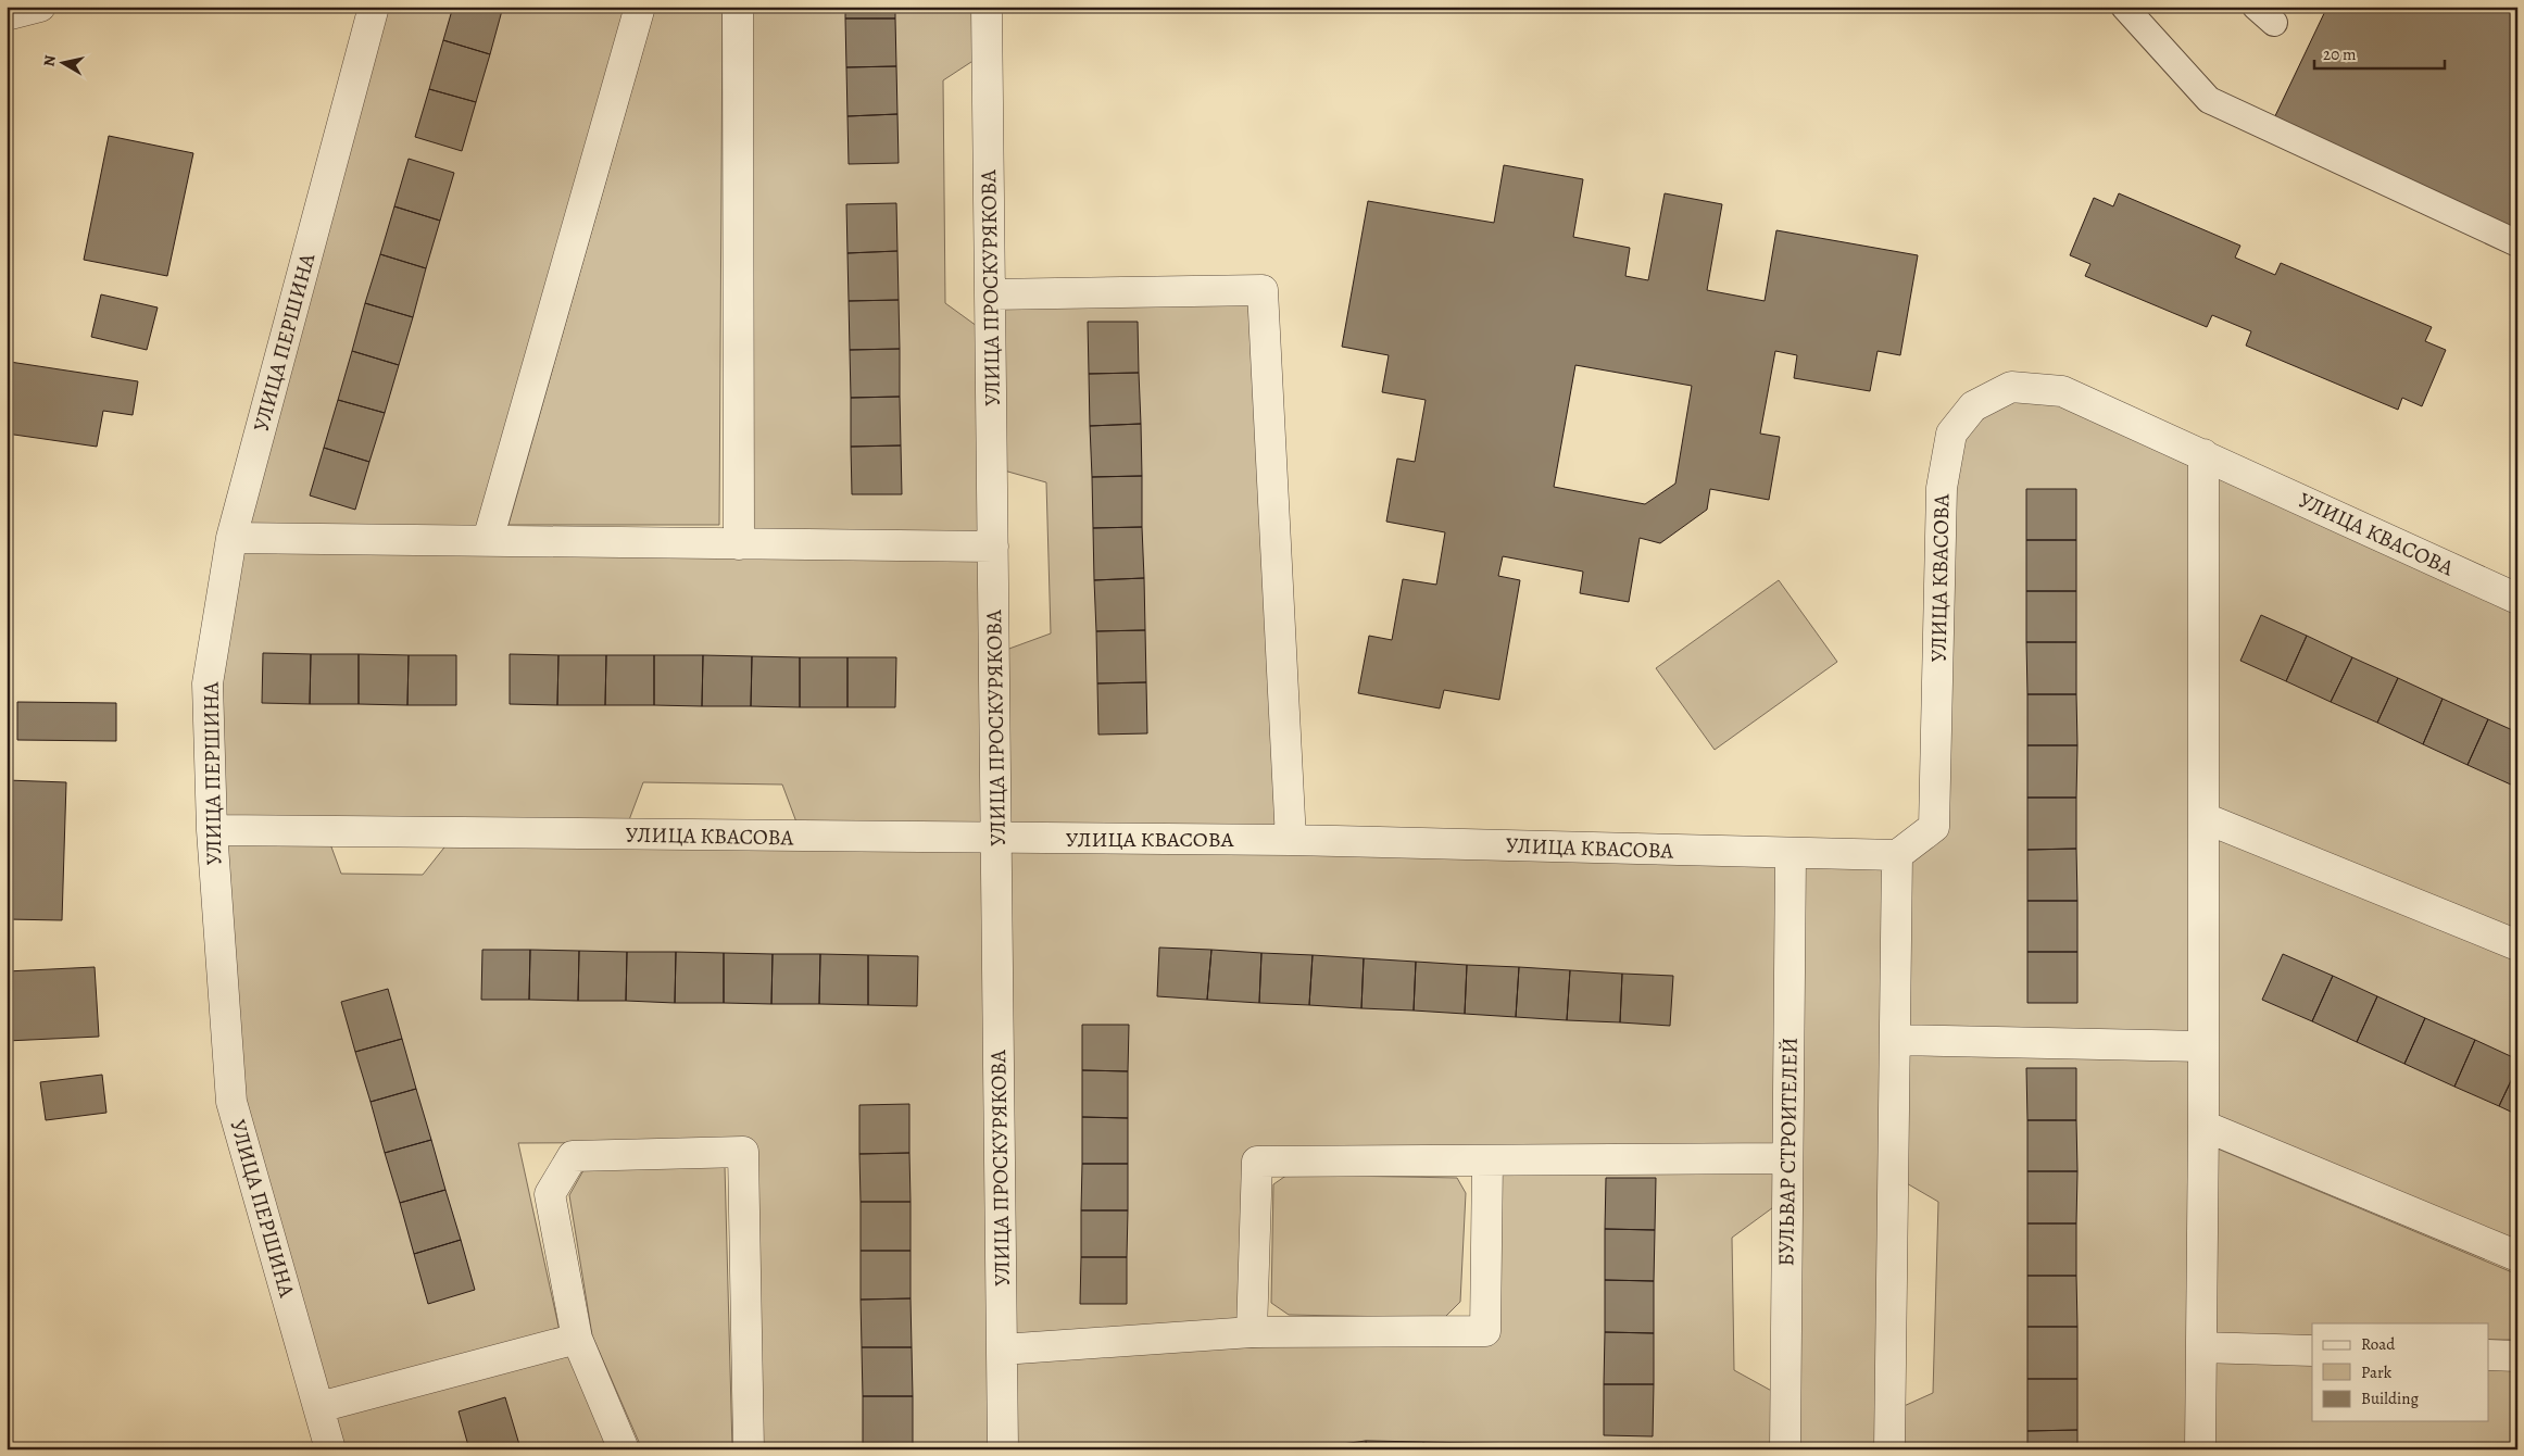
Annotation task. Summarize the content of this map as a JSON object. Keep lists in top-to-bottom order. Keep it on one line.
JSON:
{"streets":{"street":["УЛИЦА ПРОСКУРЯКОВА","УЛИЦА ПЕРШИНА","УЛИЦА КВАСОВА","БУЛЬВАР СТРОИТЕЛЕЙ"]},"crossings":[["УЛИЦА ПРОСКУРЯКОВА","УЛИЦА КВАСОВА"],["УЛИЦА ПЕРШИНА","УЛИЦА КВАСОВА"],["УЛИЦА КВАСОВА","БУЛЬВАР СТРОИТЕЛЕЙ"]],"legend":["Road","Park","Building"],"scale_bar":"20 m","north":"left"}
